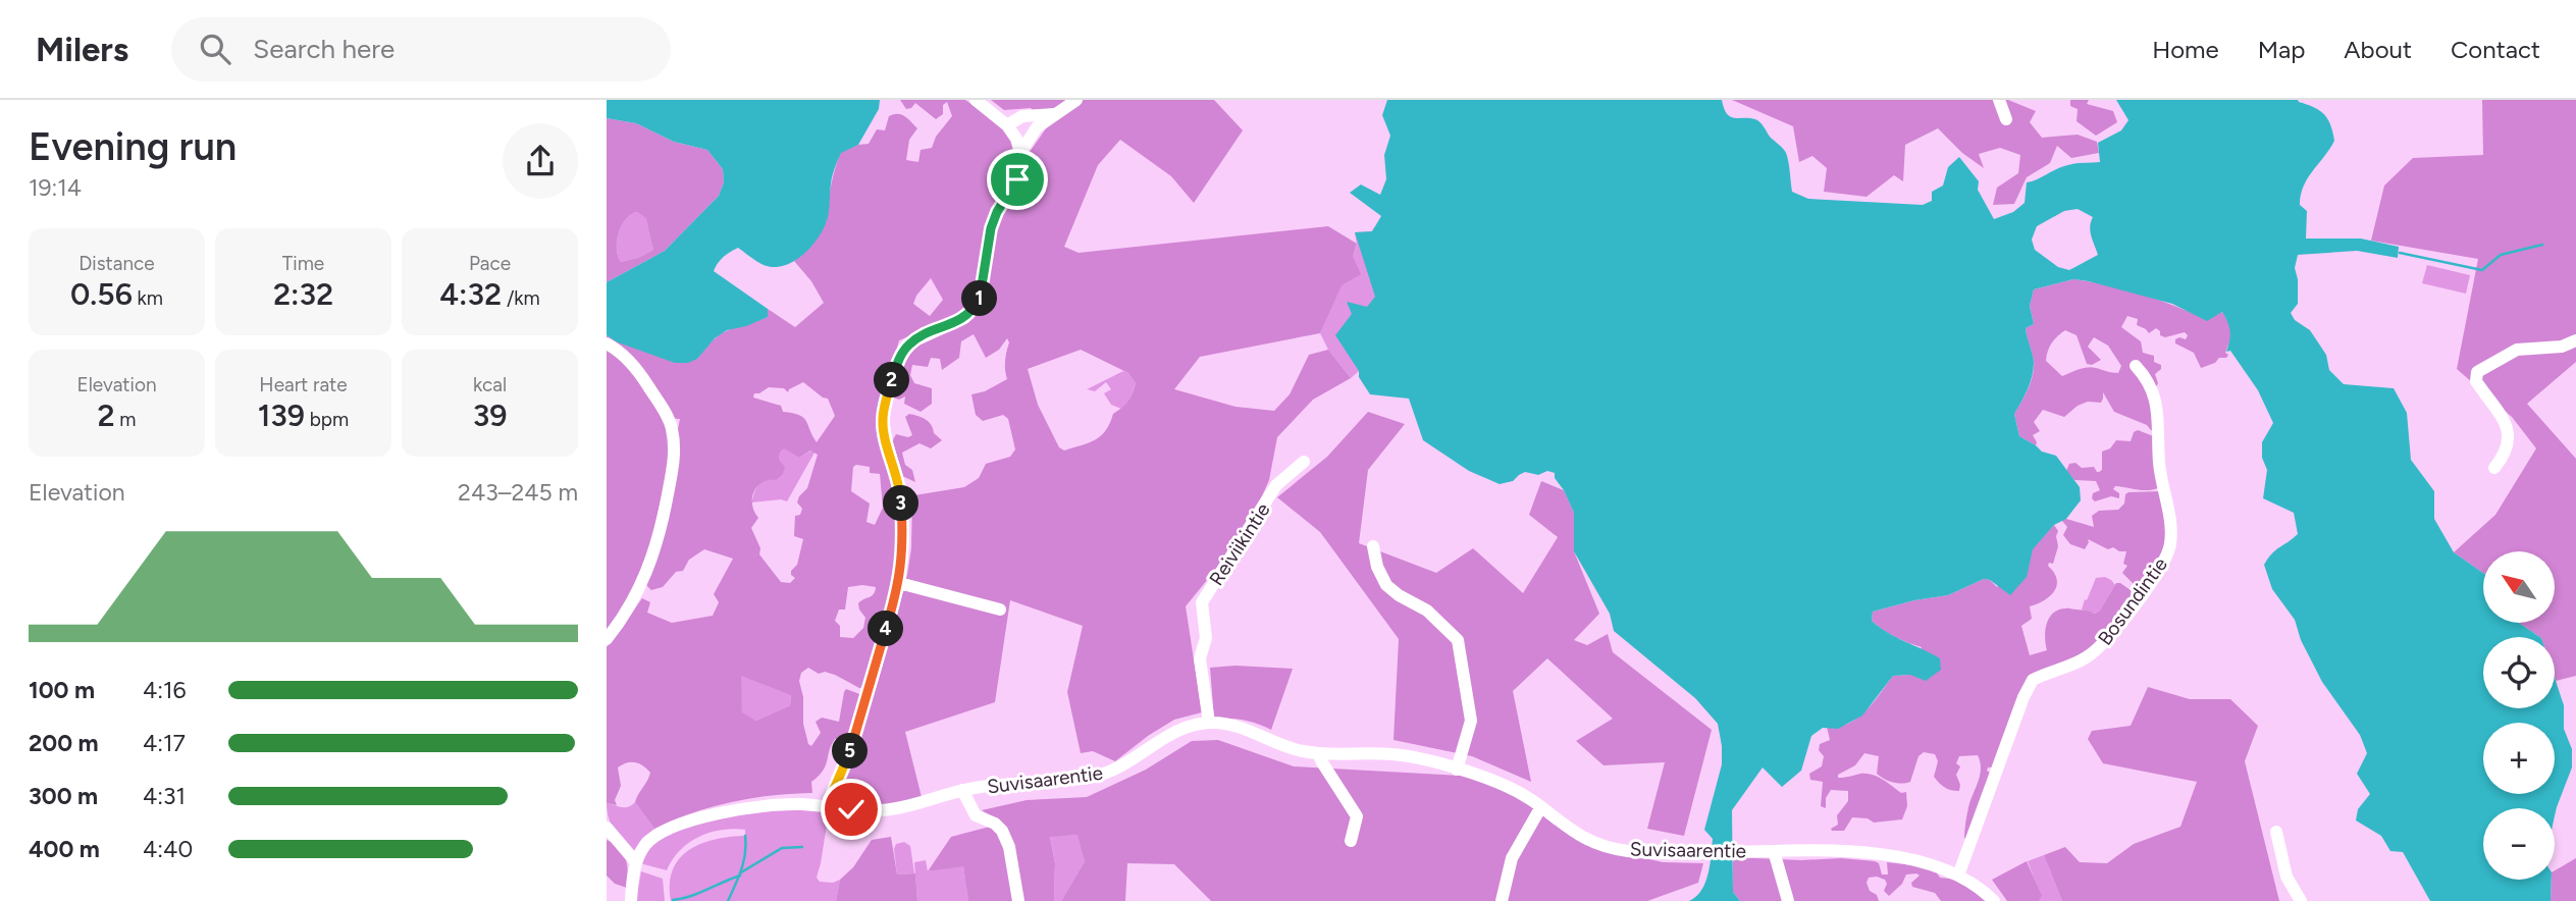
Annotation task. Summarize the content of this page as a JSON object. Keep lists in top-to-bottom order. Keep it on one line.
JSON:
{"streets":{"street":["Reiviikintie","Bosundintie","Suvisaarentie"]},"crossings":[["Reiviikintie","Suvisaarentie"],["Bosundintie","Suvisaarentie"]],"north":"top left","page":{"header":"Milers","search":"Search here","nav":["Home","Map","About","Contact"],"heading":["Evening run","19:14"],"stats":[["Distance","0.56 km"],["Time","2:32"],["Pace","4:32 /km"],["Elevation","2 m"],["Heart rate","139 bpm"],["kcal","39"]],"pins":["1","2","3","4","5"],"chart":["Elevation","243–245 m"],"map_buttons":["+","−"],"list":[{"name":"100 m","note":"4:16"},{"name":"200 m","note":"4:17"},{"name":"300 m","note":"4:31"},{"name":"400 m","note":"4:40"}]}}
